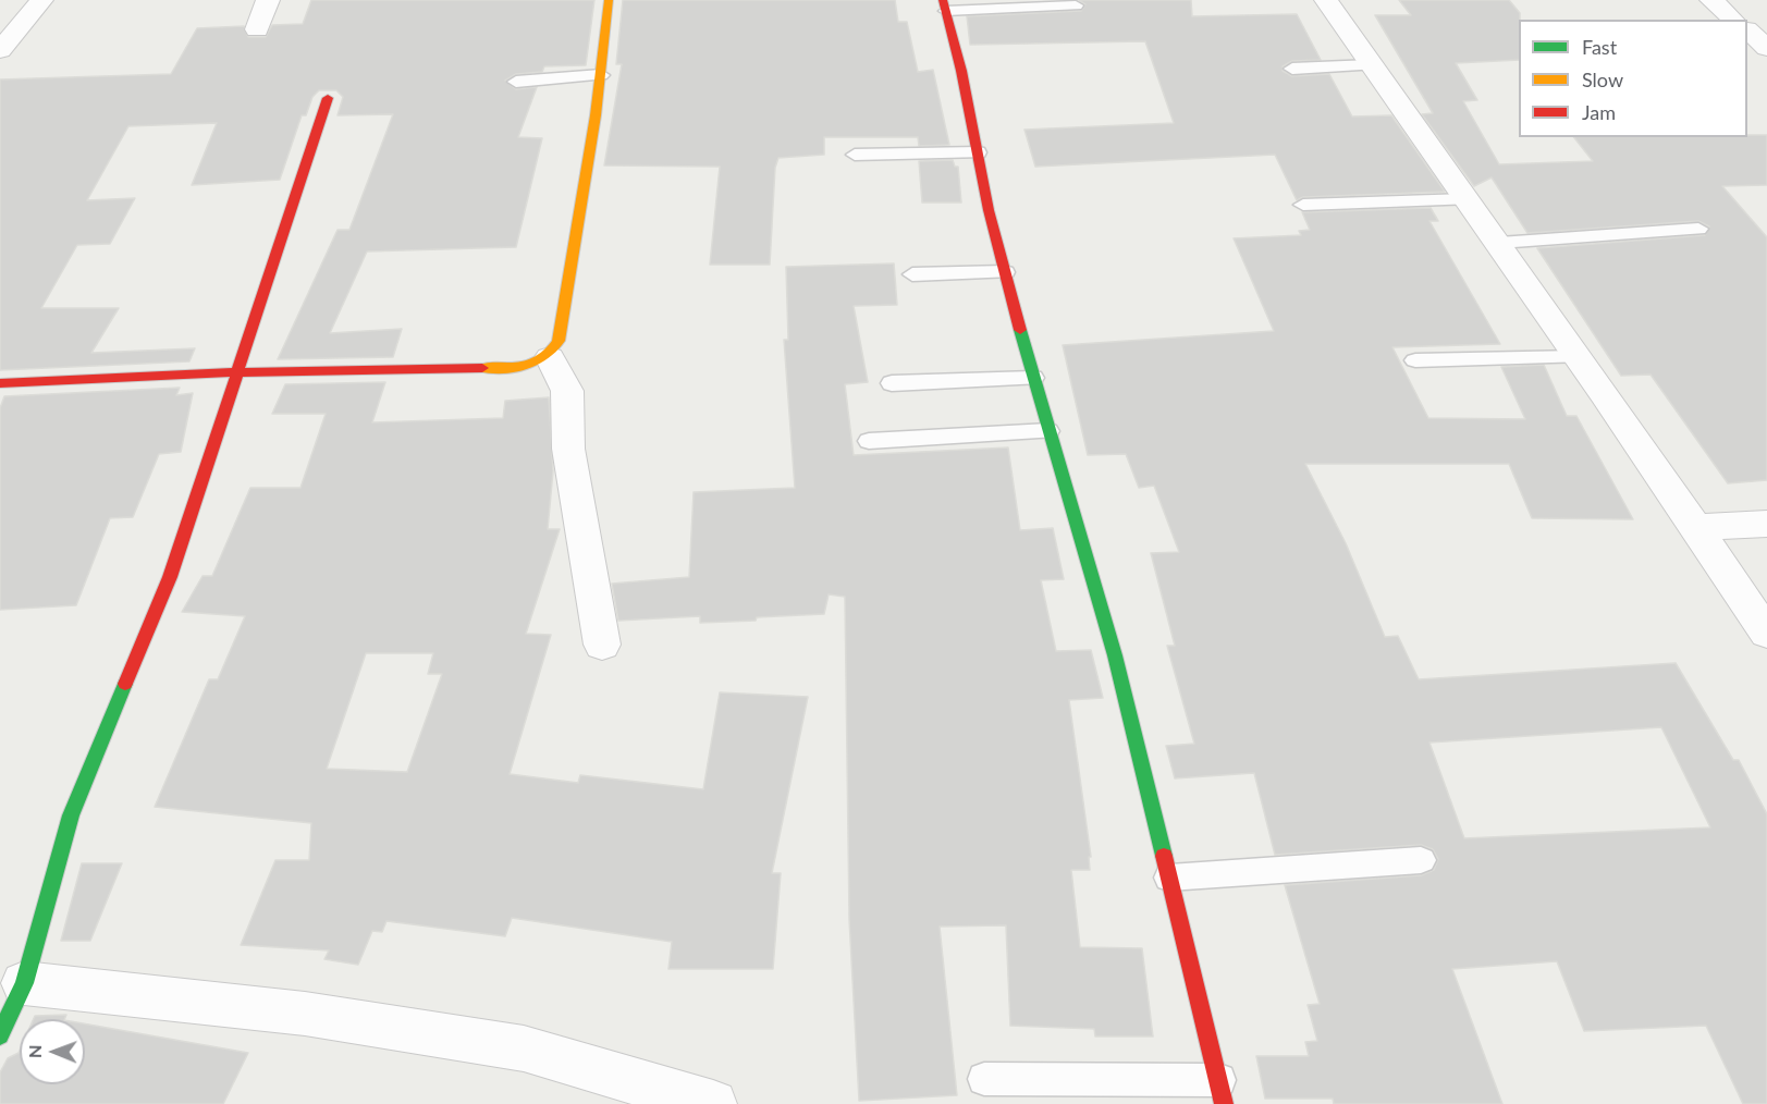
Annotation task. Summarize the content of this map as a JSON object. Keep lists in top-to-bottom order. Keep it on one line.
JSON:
{"legend":["Fast","Slow","Jam"],"north":"left"}
